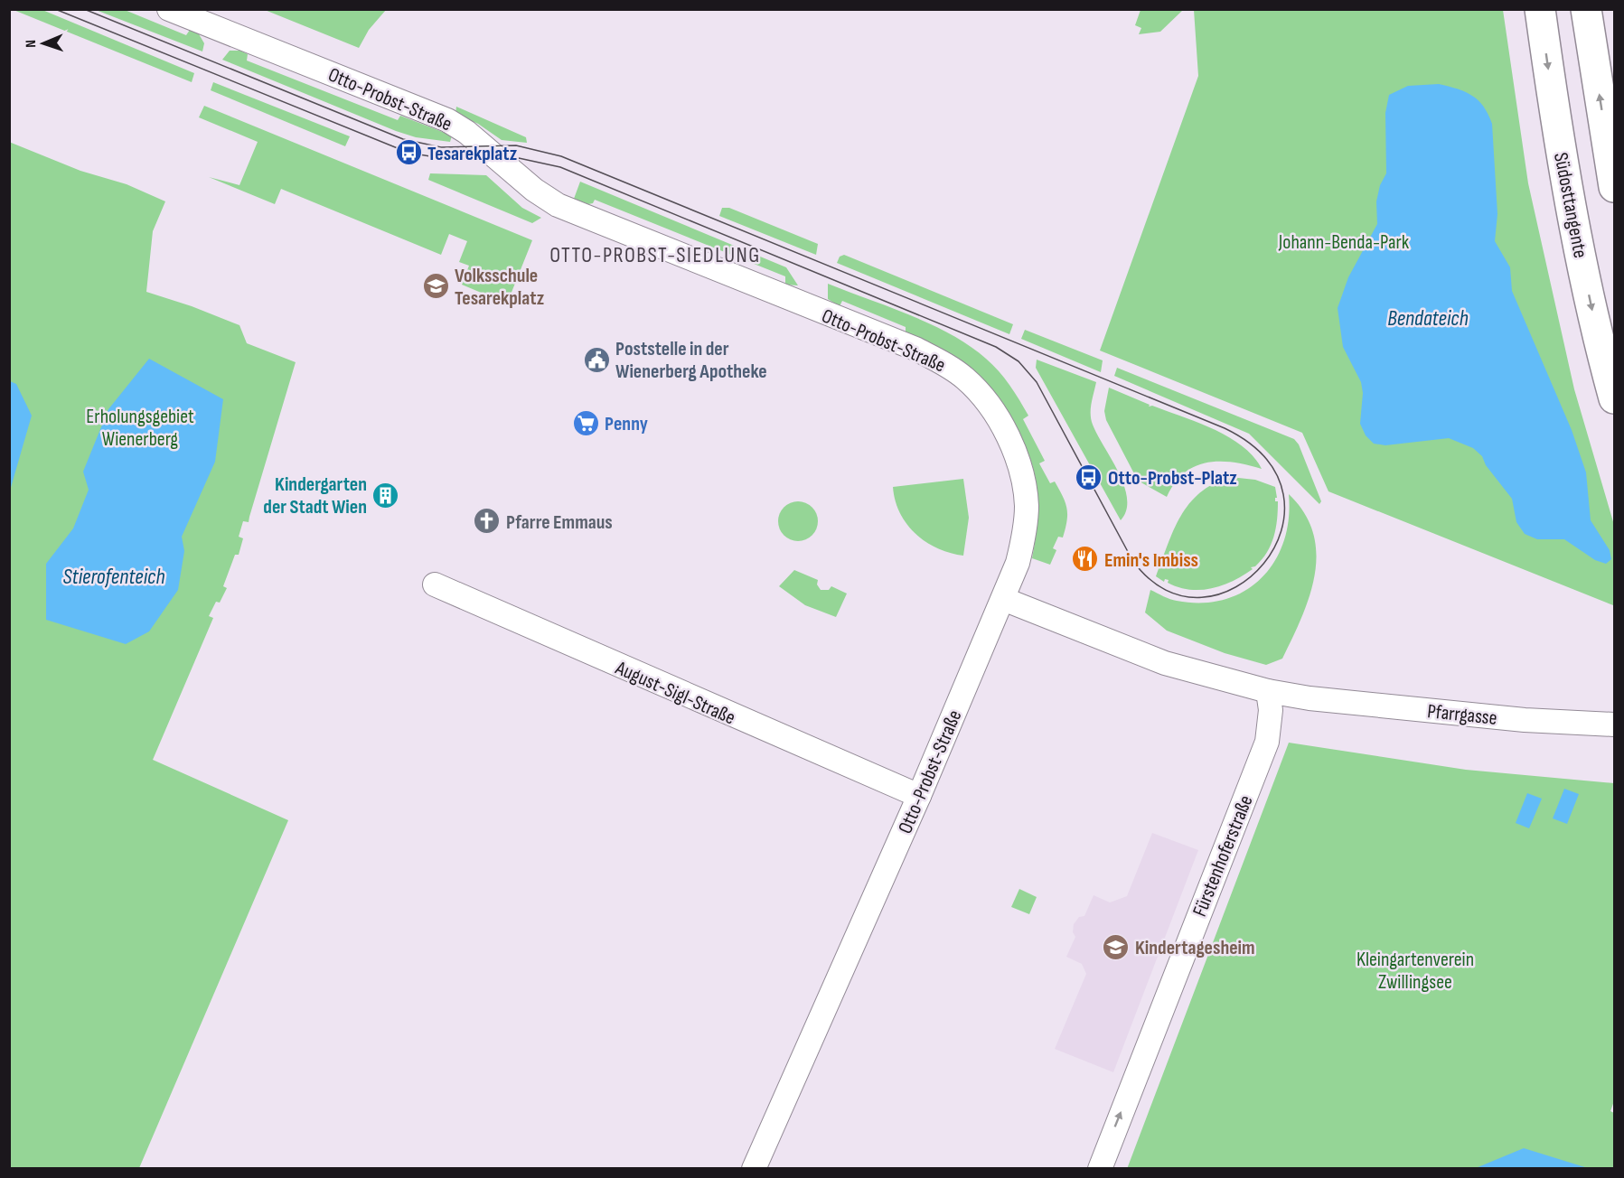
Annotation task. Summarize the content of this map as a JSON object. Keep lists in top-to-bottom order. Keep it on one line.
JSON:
{"streets":{"highway":["Südosttangente"],"street":["Otto-Probst-Straße","August-Sigl-Straße","Pfarrgasse","Fürstenhoferstraße"]},"crossings":[["Otto-Probst-Straße","August-Sigl-Straße"],["Pfarrgasse","Fürstenhoferstraße"]],"one_way":["Fürstenhoferstraße"],"districts":["OTTO-PROBST-SIEDLUNG"],"water":["Bendateich","Stierofenteich"],"parks":["Johann-Benda-Park","Erholungsgebiet Wienerberg","Kleingartenverein Zwillingsee"],"places":{"bus stop":["Tesarekplatz","Otto-Probst-Platz"],"school or university":["Volksschule Tesarekplatz","Kindertagesheim"],"public building":["Poststelle in der Wienerberg Apotheke"],"supermarket":["Penny"],"building":["Kindergarten der Stadt Wien"],"church":["Pfarre Emmaus"],"restaurant":["Emin's Imbiss"]},"north":"left"}
